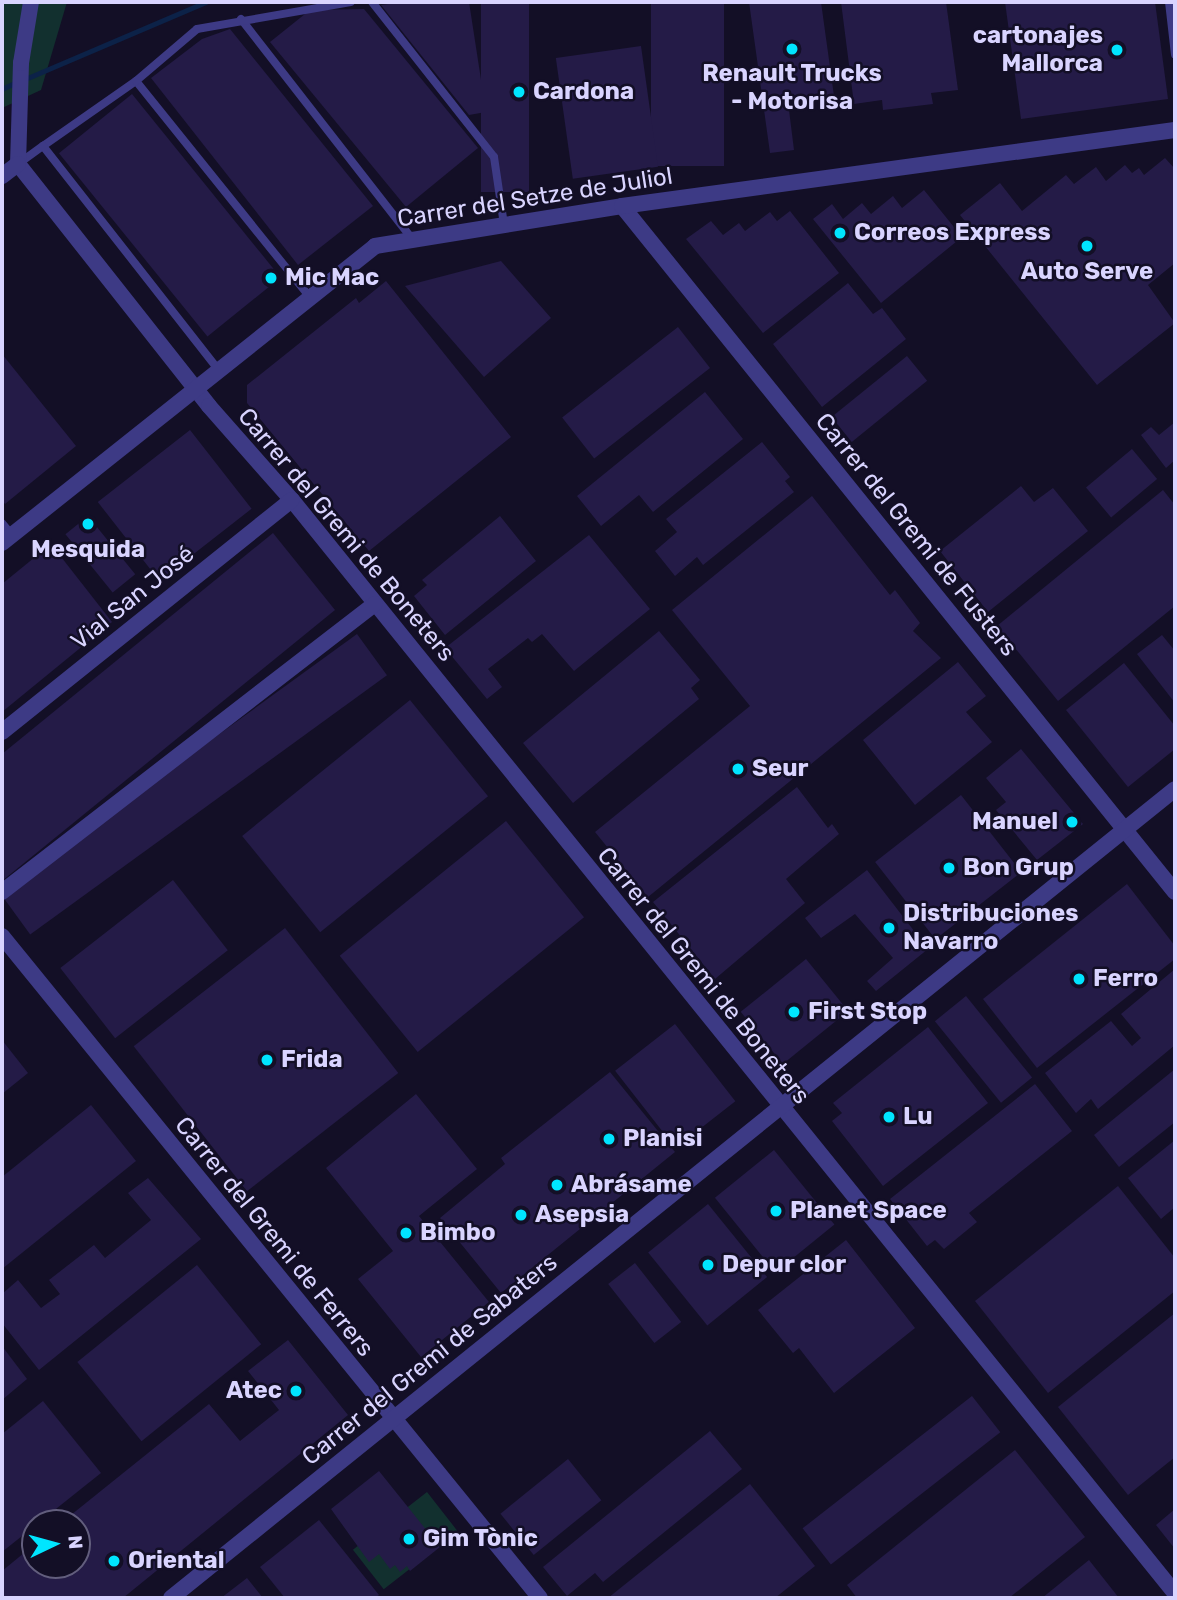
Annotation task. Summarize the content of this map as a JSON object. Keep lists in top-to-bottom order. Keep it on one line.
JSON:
{"streets":{"street":["Carrer del Setze de Juliol","Carrer del Gremi de Boneters","Carrer del Gremi de Fusters","Vial San José","Carrer del Gremi de Ferrers","Carrer del Gremi de Sabaters"]},"crossings":[["Carrer del Setze de Juliol","Carrer del Gremi de Boneters"],["Carrer del Setze de Juliol","Carrer del Gremi de Fusters"],["Carrer del Gremi de Boneters","Vial San José"],["Carrer del Gremi de Boneters","Carrer del Gremi de Sabaters"],["Carrer del Gremi de Fusters","Carrer del Gremi de Sabaters"],["Carrer del Gremi de Ferrers","Carrer del Gremi de Sabaters"]],"places":["Renault Trucks - Motorisa","cartonajes Mallorca","Cardona","Correos Express","Auto Serve","Mic Mac","Mesquida","Seur","Manuel","Bon Grup","Distribuciones Navarro","Ferro","First Stop","Frida","Lu","Planisi","Abrásame","Planet Space","Asepsia","Bimbo","Depur clor","Atec","Gim Tònic","Oriental"],"north":"right"}
